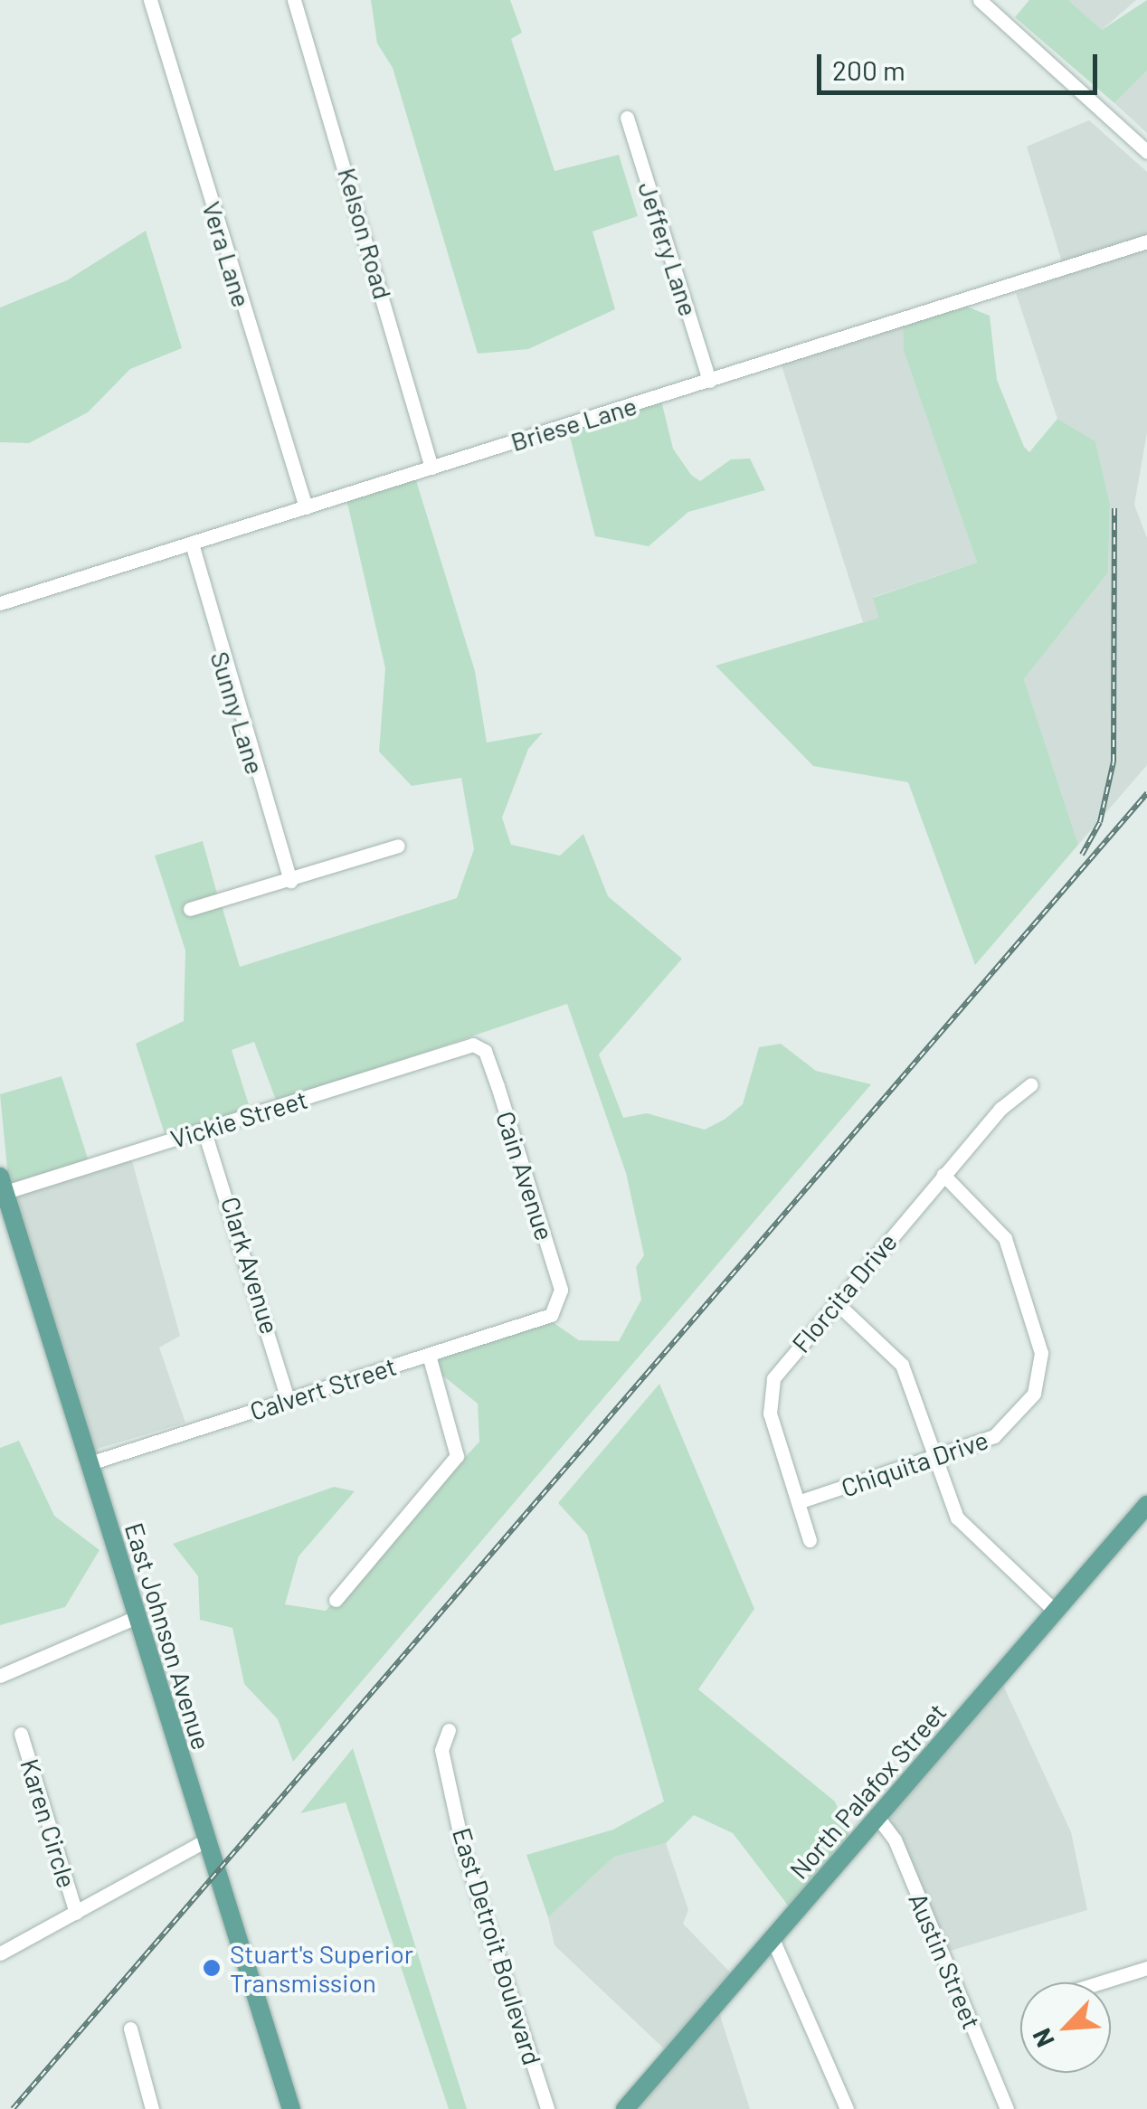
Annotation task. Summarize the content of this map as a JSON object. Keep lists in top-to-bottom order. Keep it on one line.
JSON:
{"streets":{"main road":["East Johnson Avenue","North Palafox Street"],"street":["Kelson Road","Jeffery Lane","Vera Lane","Briese Lane","Sunny Lane","Vickie Street","Cain Avenue","Clark Avenue","Florcita Drive","Calvert Street","Chiquita Drive","Karen Circle","East Detroit Boulevard","Austin Street"]},"crossings":[["Kelson Road","Briese Lane"],["Jeffery Lane","Briese Lane"],["Vera Lane","Briese Lane"],["Briese Lane","Sunny Lane"],["Vickie Street","Cain Avenue"],["Vickie Street","Clark Avenue"],["Vickie Street","East Johnson Avenue"],["Cain Avenue","Calvert Street"],["Clark Avenue","Calvert Street"],["Florcita Drive","Chiquita Drive"],["Calvert Street","East Johnson Avenue"],["North Palafox Street","Austin Street"]],"places":["Stuart's Superior Transmission"],"scale_bar":"200 m","north":"bottom left"}
